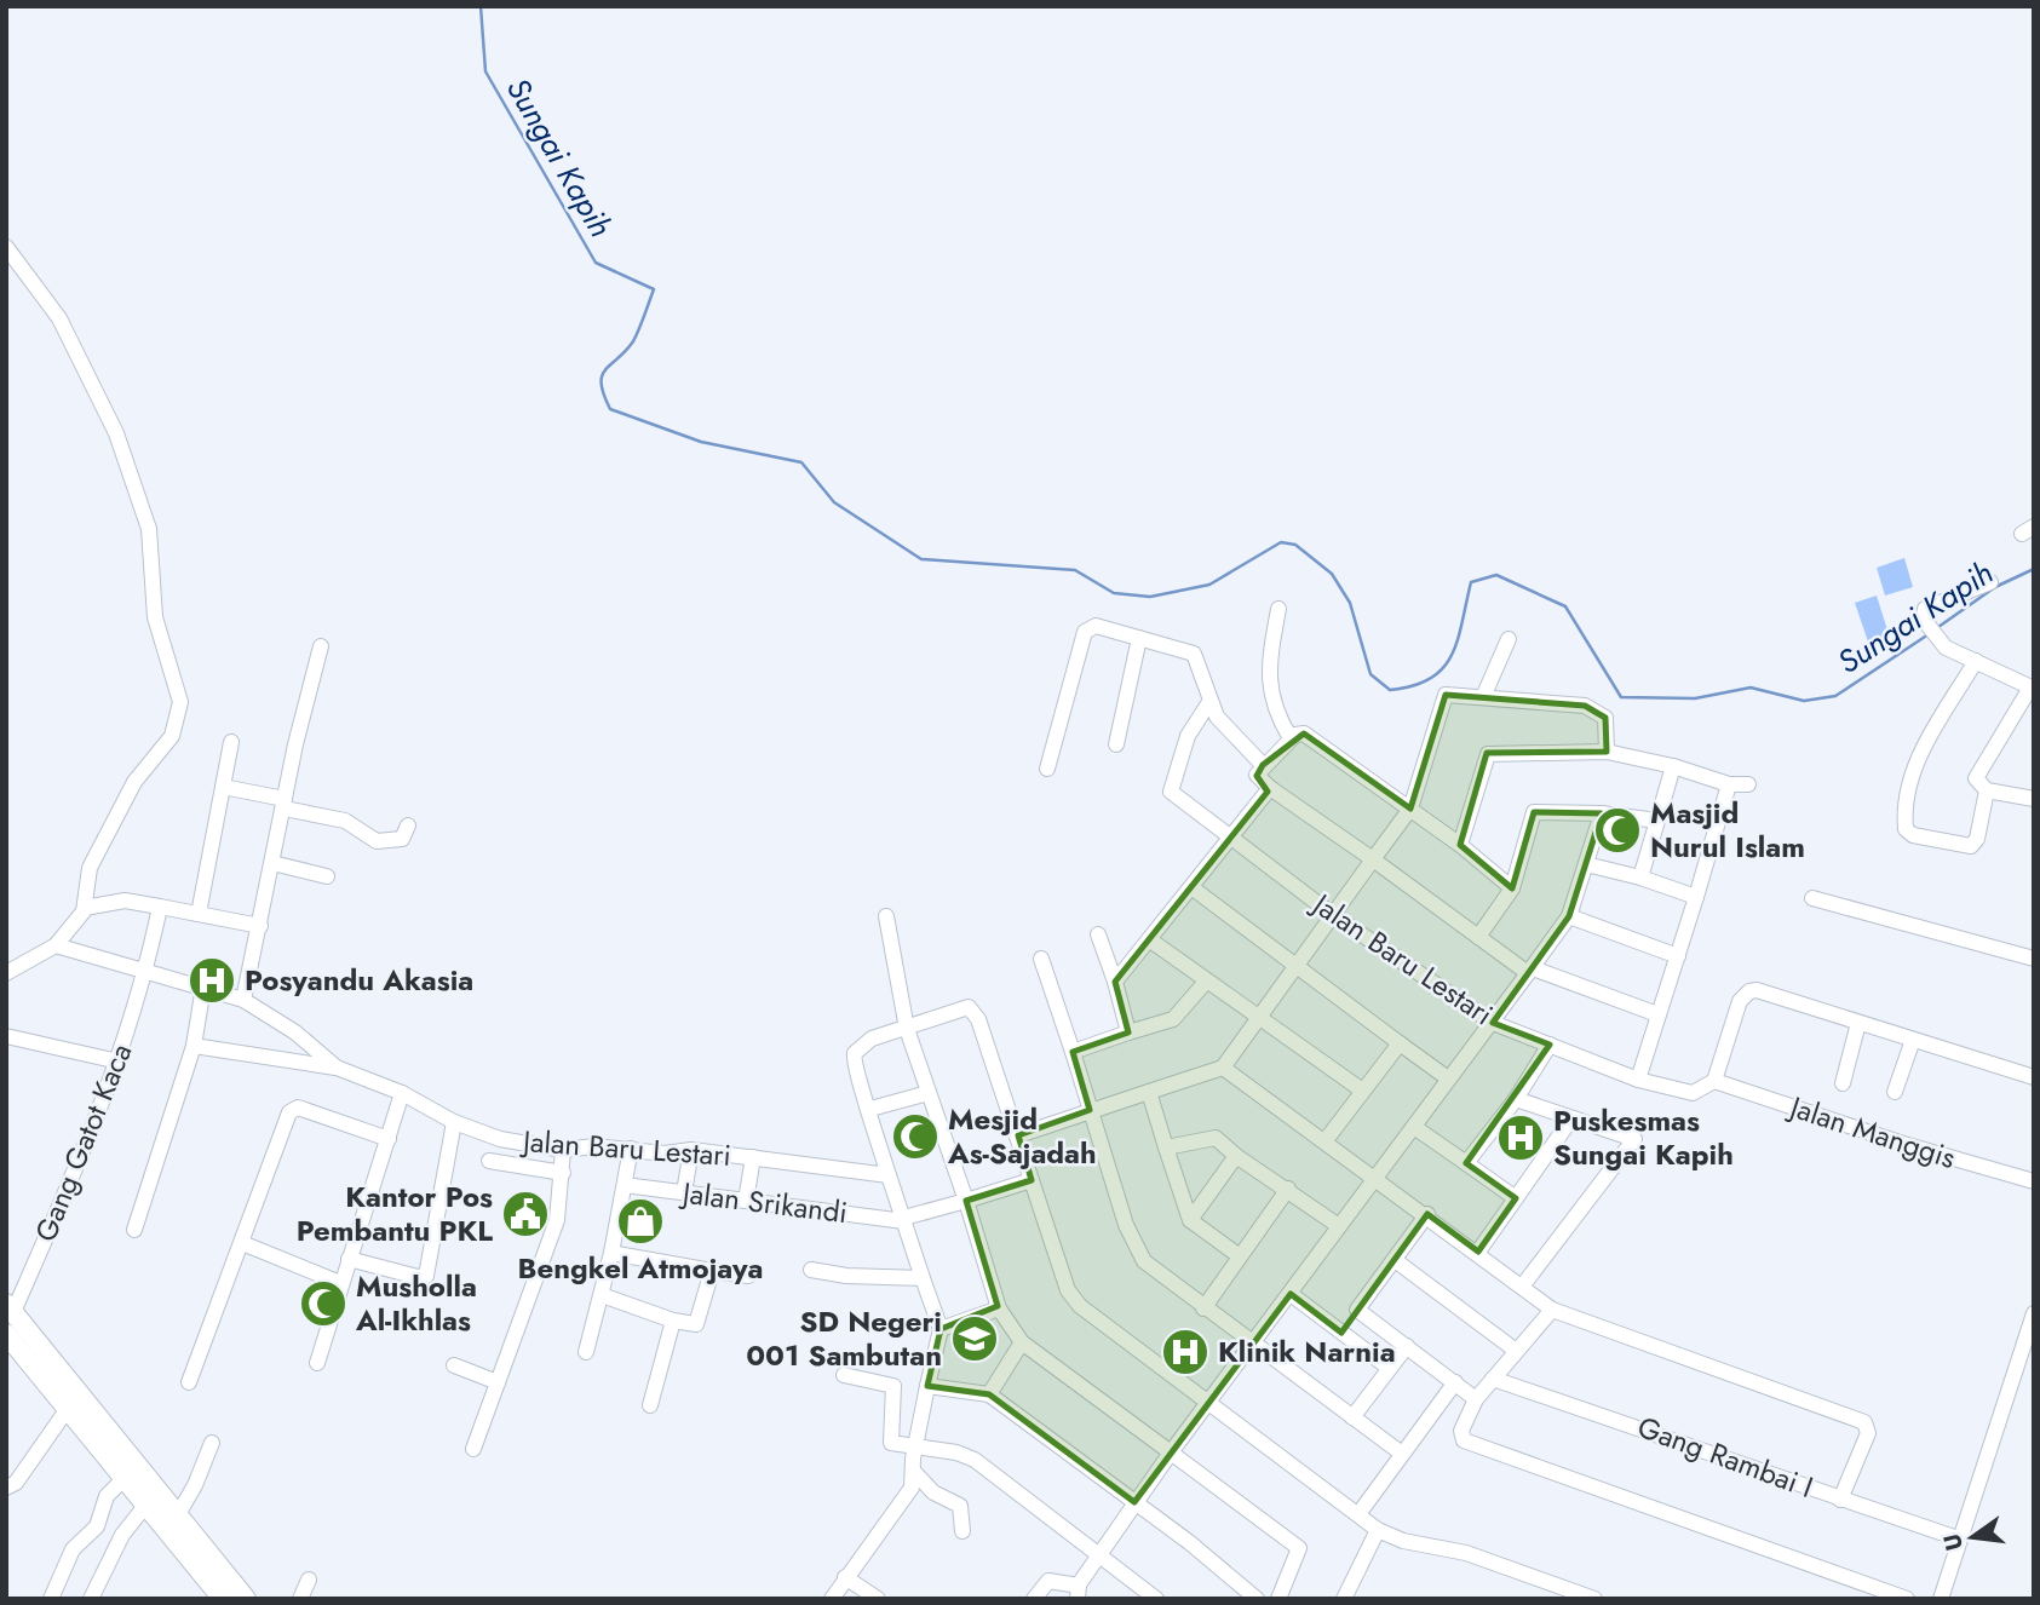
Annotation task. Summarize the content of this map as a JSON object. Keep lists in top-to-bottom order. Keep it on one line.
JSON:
{"streets":{"street":["Jalan Baru Lestari","Jalan Manggis","Gang Gatot Kaca","Jalan Srikandi","Gang Rambai I"]},"crossings":[["Jalan Baru Lestari","Jalan Manggis"],["Jalan Baru Lestari","Gang Gatot Kaca"]],"water":["Sungai Kapih"],"places":{"mosque":["Masjid Nurul Islam","Mesjid As-Sajadah","Musholla Al-Ikhlas"],"hospital":["Posyandu Akasia","Puskesmas Sungai Kapih","Klinik Narnia"],"public building":["Kantor Pos Pembantu PKL"],"shop":["Bengkel Atmojaya"],"school or university":["SD Negeri 001 Sambutan"]},"north":"left"}
